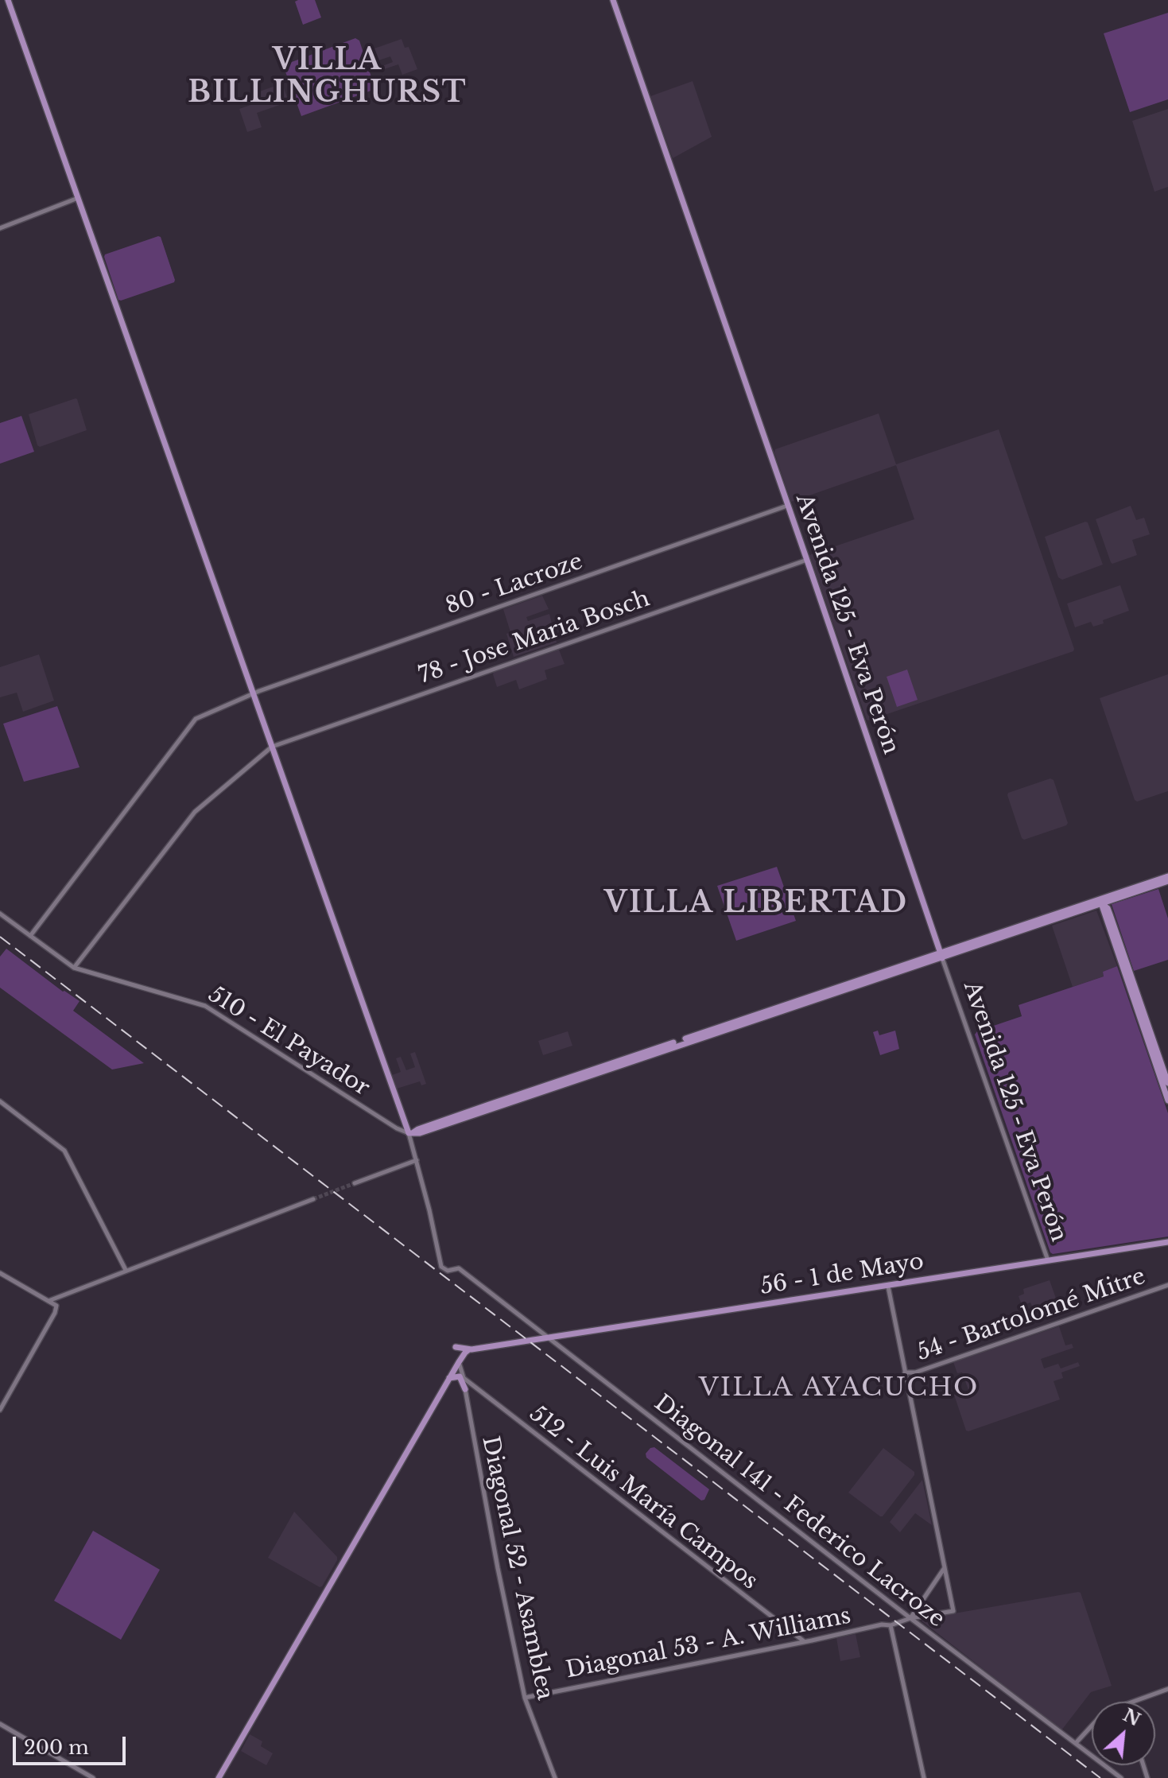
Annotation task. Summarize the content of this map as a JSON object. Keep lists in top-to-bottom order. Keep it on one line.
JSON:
{"streets":{"main road":["Avenida 125 - Eva Perón","56 - 1 de Mayo"],"street":["80 - Lacroze","78 - Jose Maria Bosch","510 - El Payador","54 - Bartolomé Mitre","512 - Luis María Campos","Diagonal 141 - Federico Lacroze","Diagonal 52 - Asamblea","Diagonal 53 - A. Williams"]},"crossings":[["80 - Lacroze","Avenida 125 - Eva Perón"],["80 - Lacroze","510 - El Payador"],["Avenida 125 - Eva Perón","78 - Jose Maria Bosch"],["Avenida 125 - Eva Perón","56 - 1 de Mayo"],["56 - 1 de Mayo","Diagonal 141 - Federico Lacroze"],["512 - Luis María Campos","Diagonal 52 - Asamblea"],["512 - Luis María Campos","Diagonal 53 - A. Williams"],["Diagonal 141 - Federico Lacroze","Diagonal 53 - A. Williams"],["Diagonal 52 - Asamblea","Diagonal 53 - A. Williams"]],"districts":["VILLA BILLINGHURST","VILLA LIBERTAD","VILLA AYACUCHO"],"scale_bar":"200 m","north":"top right"}
